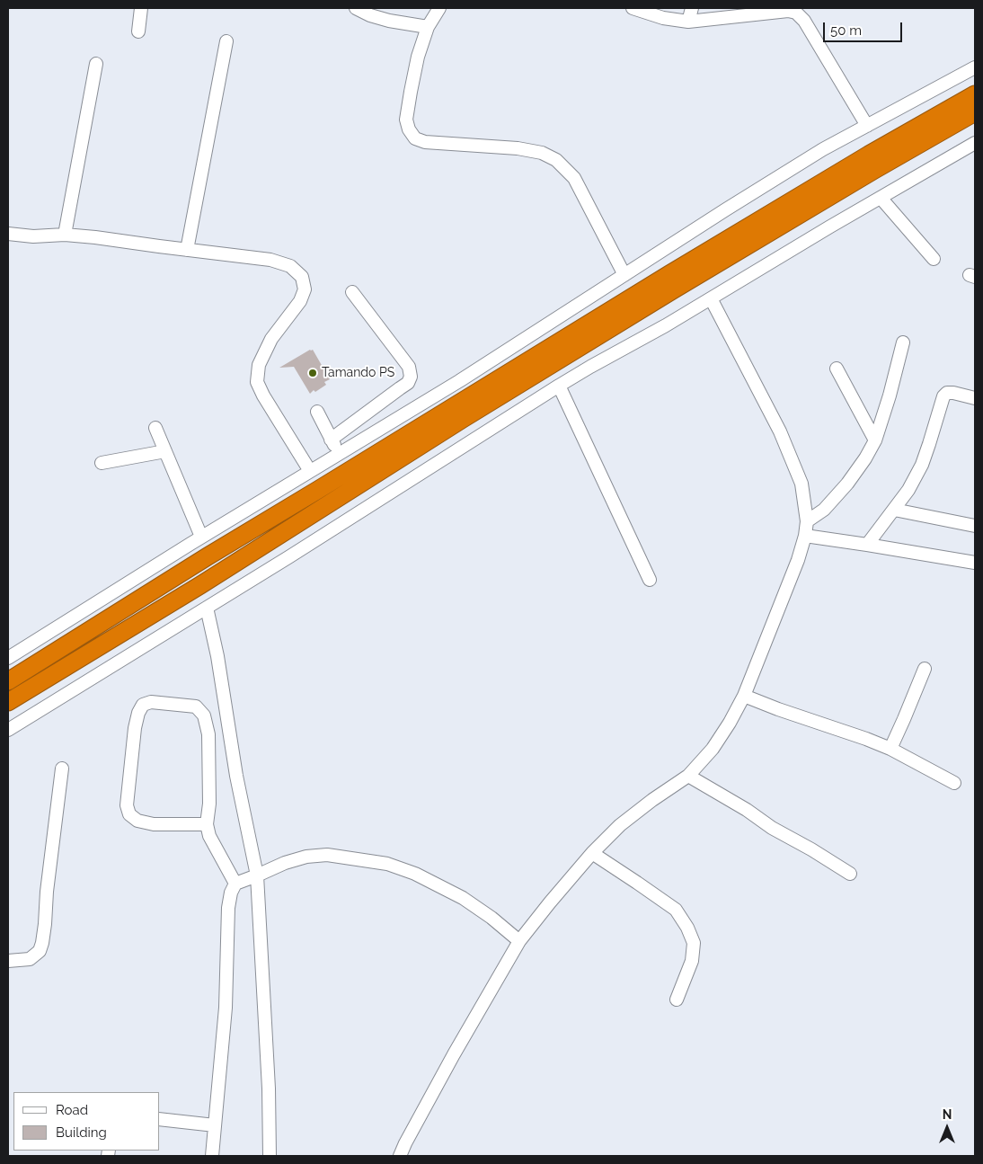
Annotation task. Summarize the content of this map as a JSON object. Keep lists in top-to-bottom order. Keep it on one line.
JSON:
{"places":["Tamando PS"],"legend":["Road","Building"],"scale_bar":"50 m","north":"top"}
